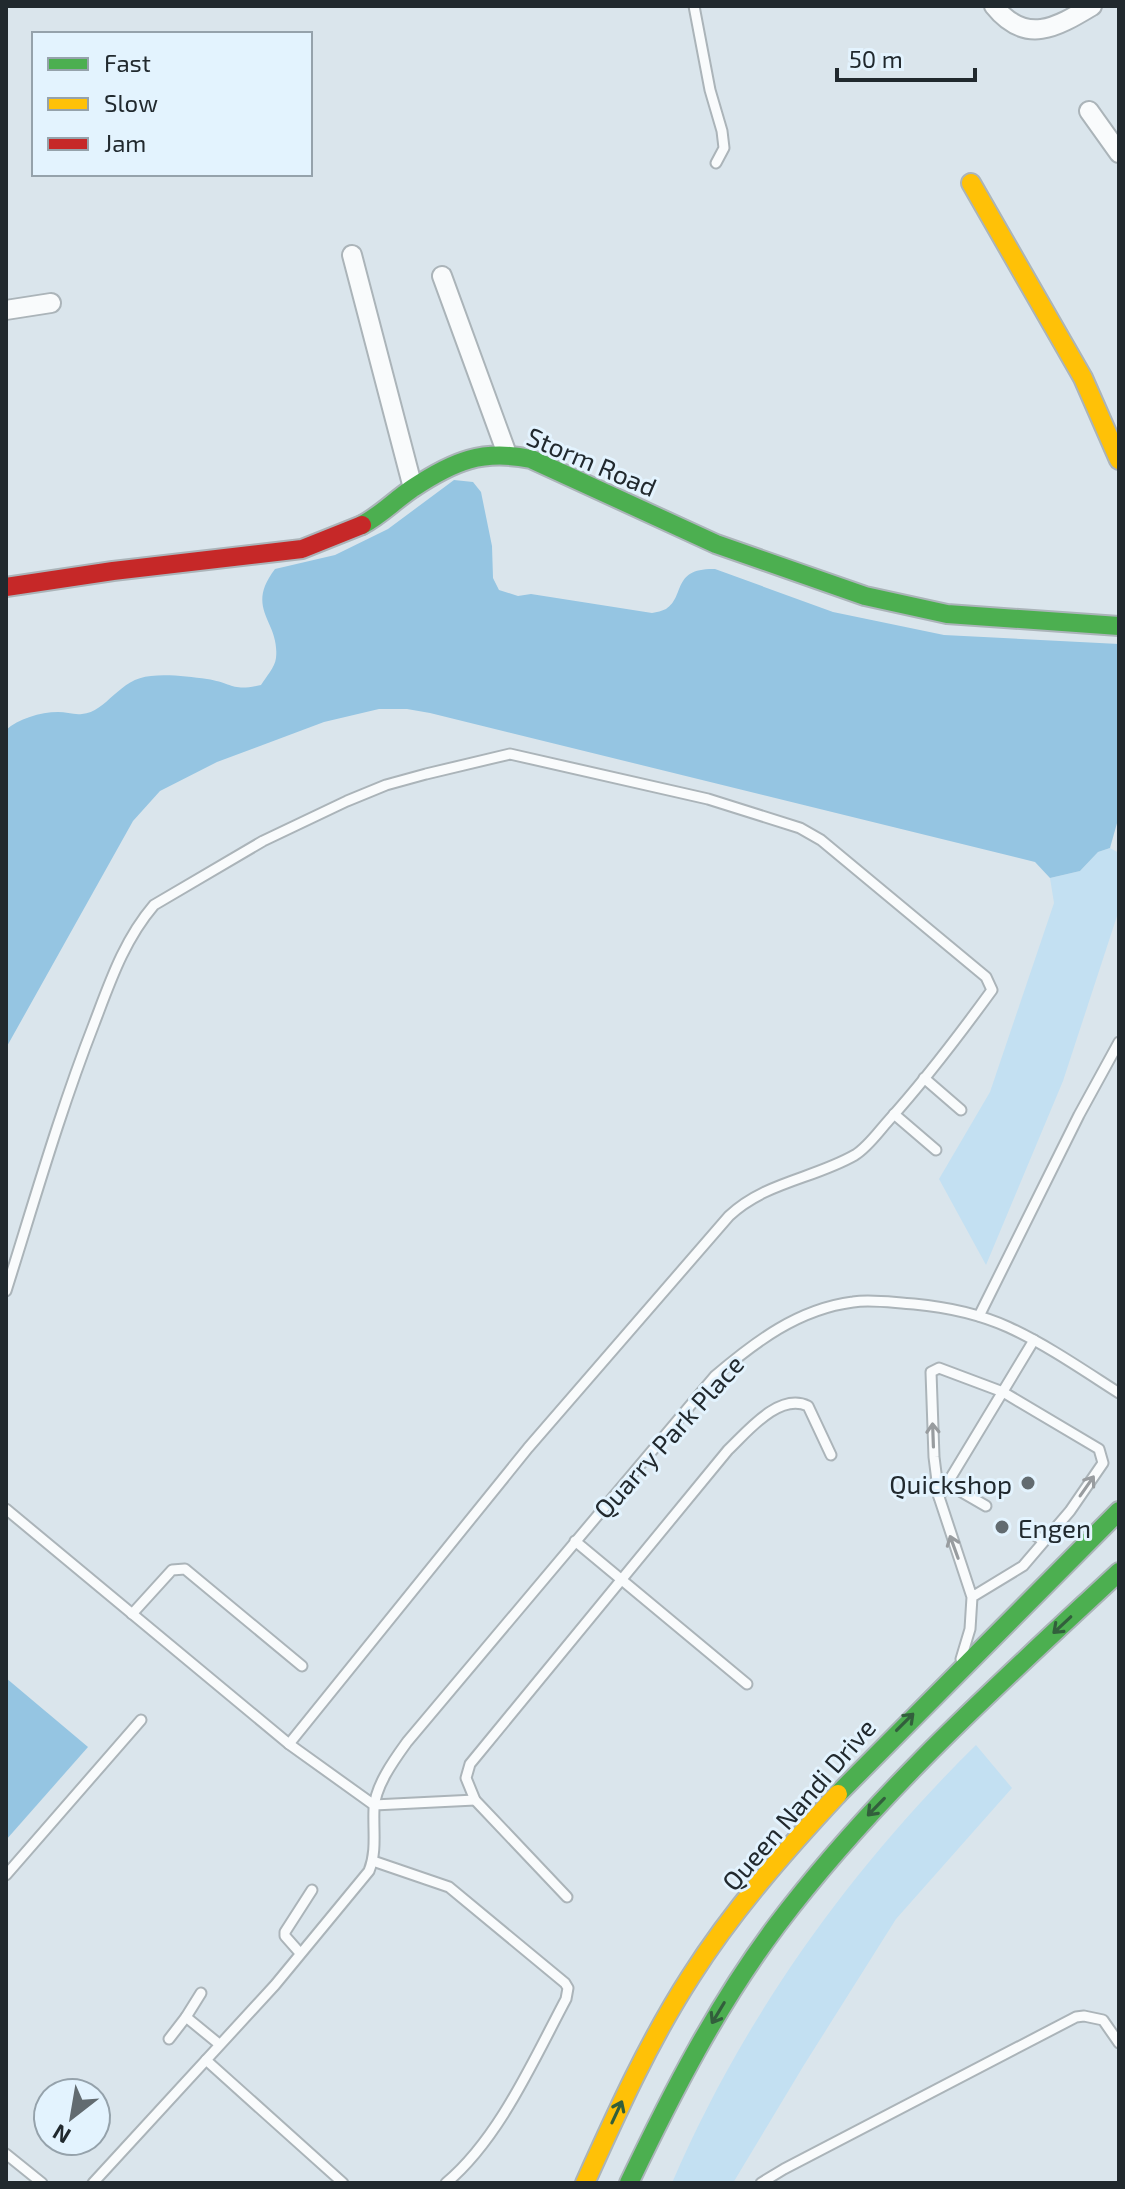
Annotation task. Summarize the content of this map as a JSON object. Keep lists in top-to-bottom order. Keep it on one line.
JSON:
{"streets":{"main road":["Storm Road","Queen Nandi Drive"],"lane":["Quarry Park Place"]},"places":["Quickshop","Engen"],"legend":["Fast","Slow","Jam"],"scale_bar":"50 m","north":"bottom left"}
